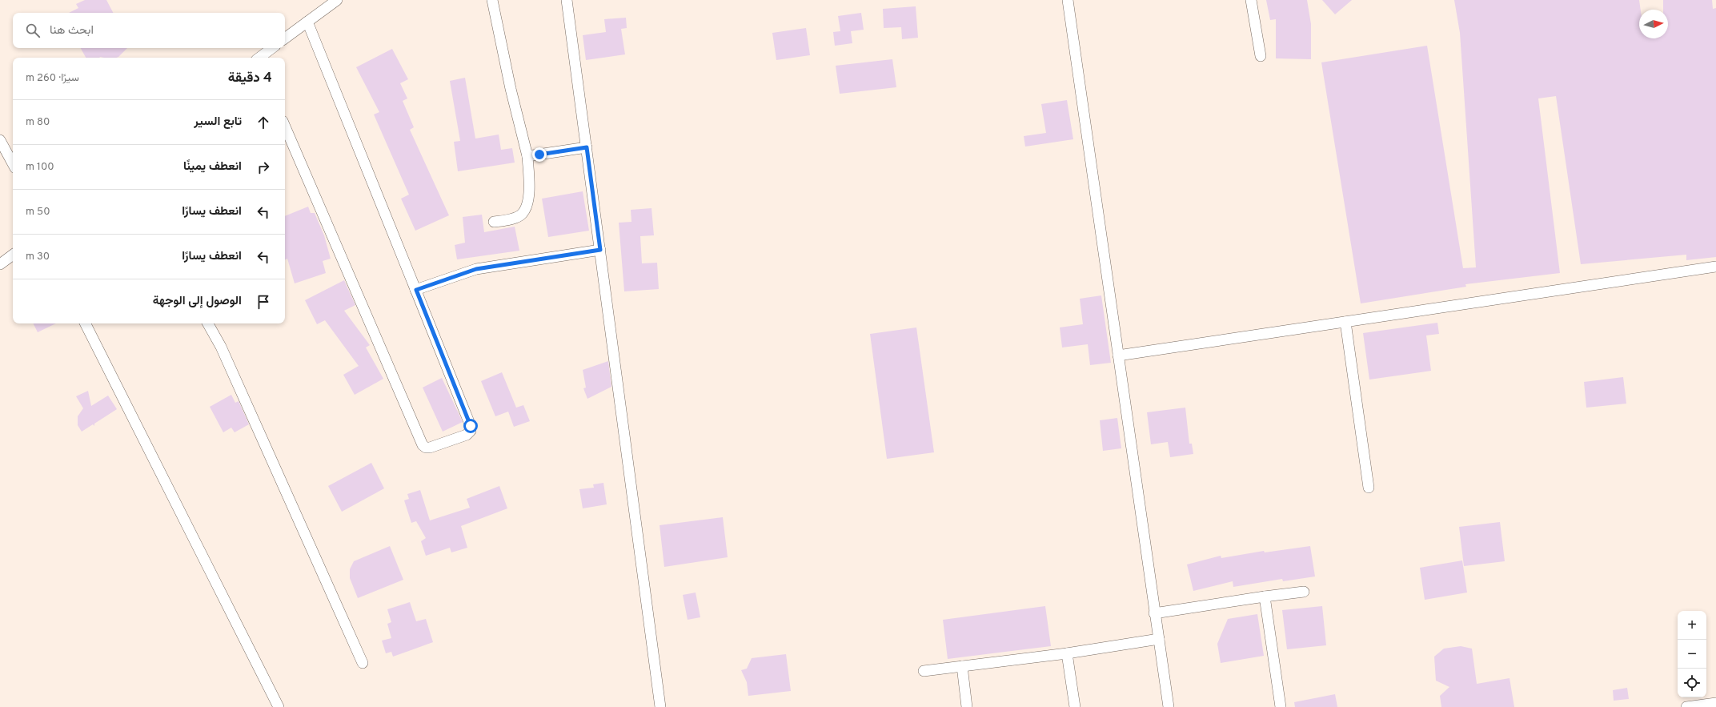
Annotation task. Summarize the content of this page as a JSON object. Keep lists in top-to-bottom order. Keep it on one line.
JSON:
{"north":"right","page":{"search":"ابحث هنا","heading":["4 دقيقة","سيرًا · 260 m"],"list":[["تابع السير","80 m"],["انعطف يمينًا","100 m"],["انعطف يسارًا","50 m"],["انعطف يسارًا","30 m"],"الوصول إلى الوجهة"],"map_buttons":["+","−"]}}
